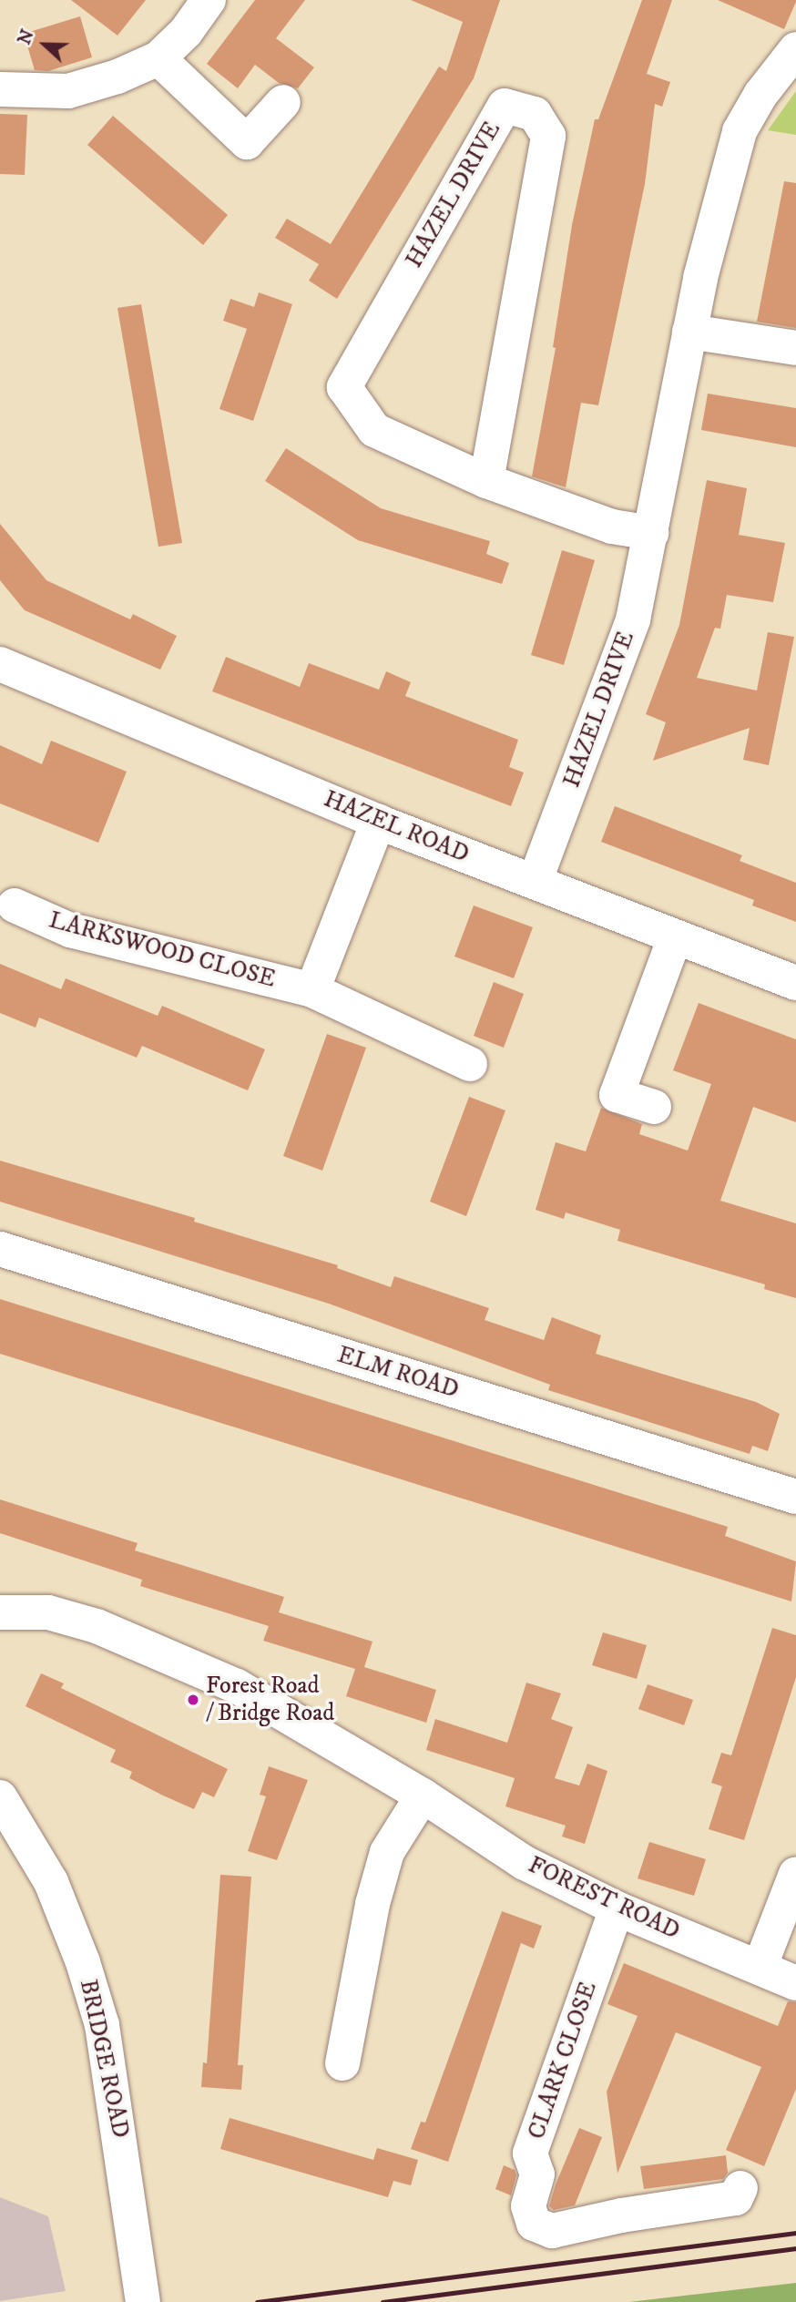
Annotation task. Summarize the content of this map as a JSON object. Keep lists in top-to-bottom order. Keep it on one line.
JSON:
{"streets":{"street":["HAZEL DRIVE","HAZEL ROAD","LARKSWOOD CLOSE","ELM ROAD","FOREST ROAD","BRIDGE ROAD","CLARK CLOSE"]},"crossings":[["HAZEL DRIVE","HAZEL ROAD"],["FOREST ROAD","CLARK CLOSE"]],"places":["Forest Road / Bridge Road"],"north":"left"}
